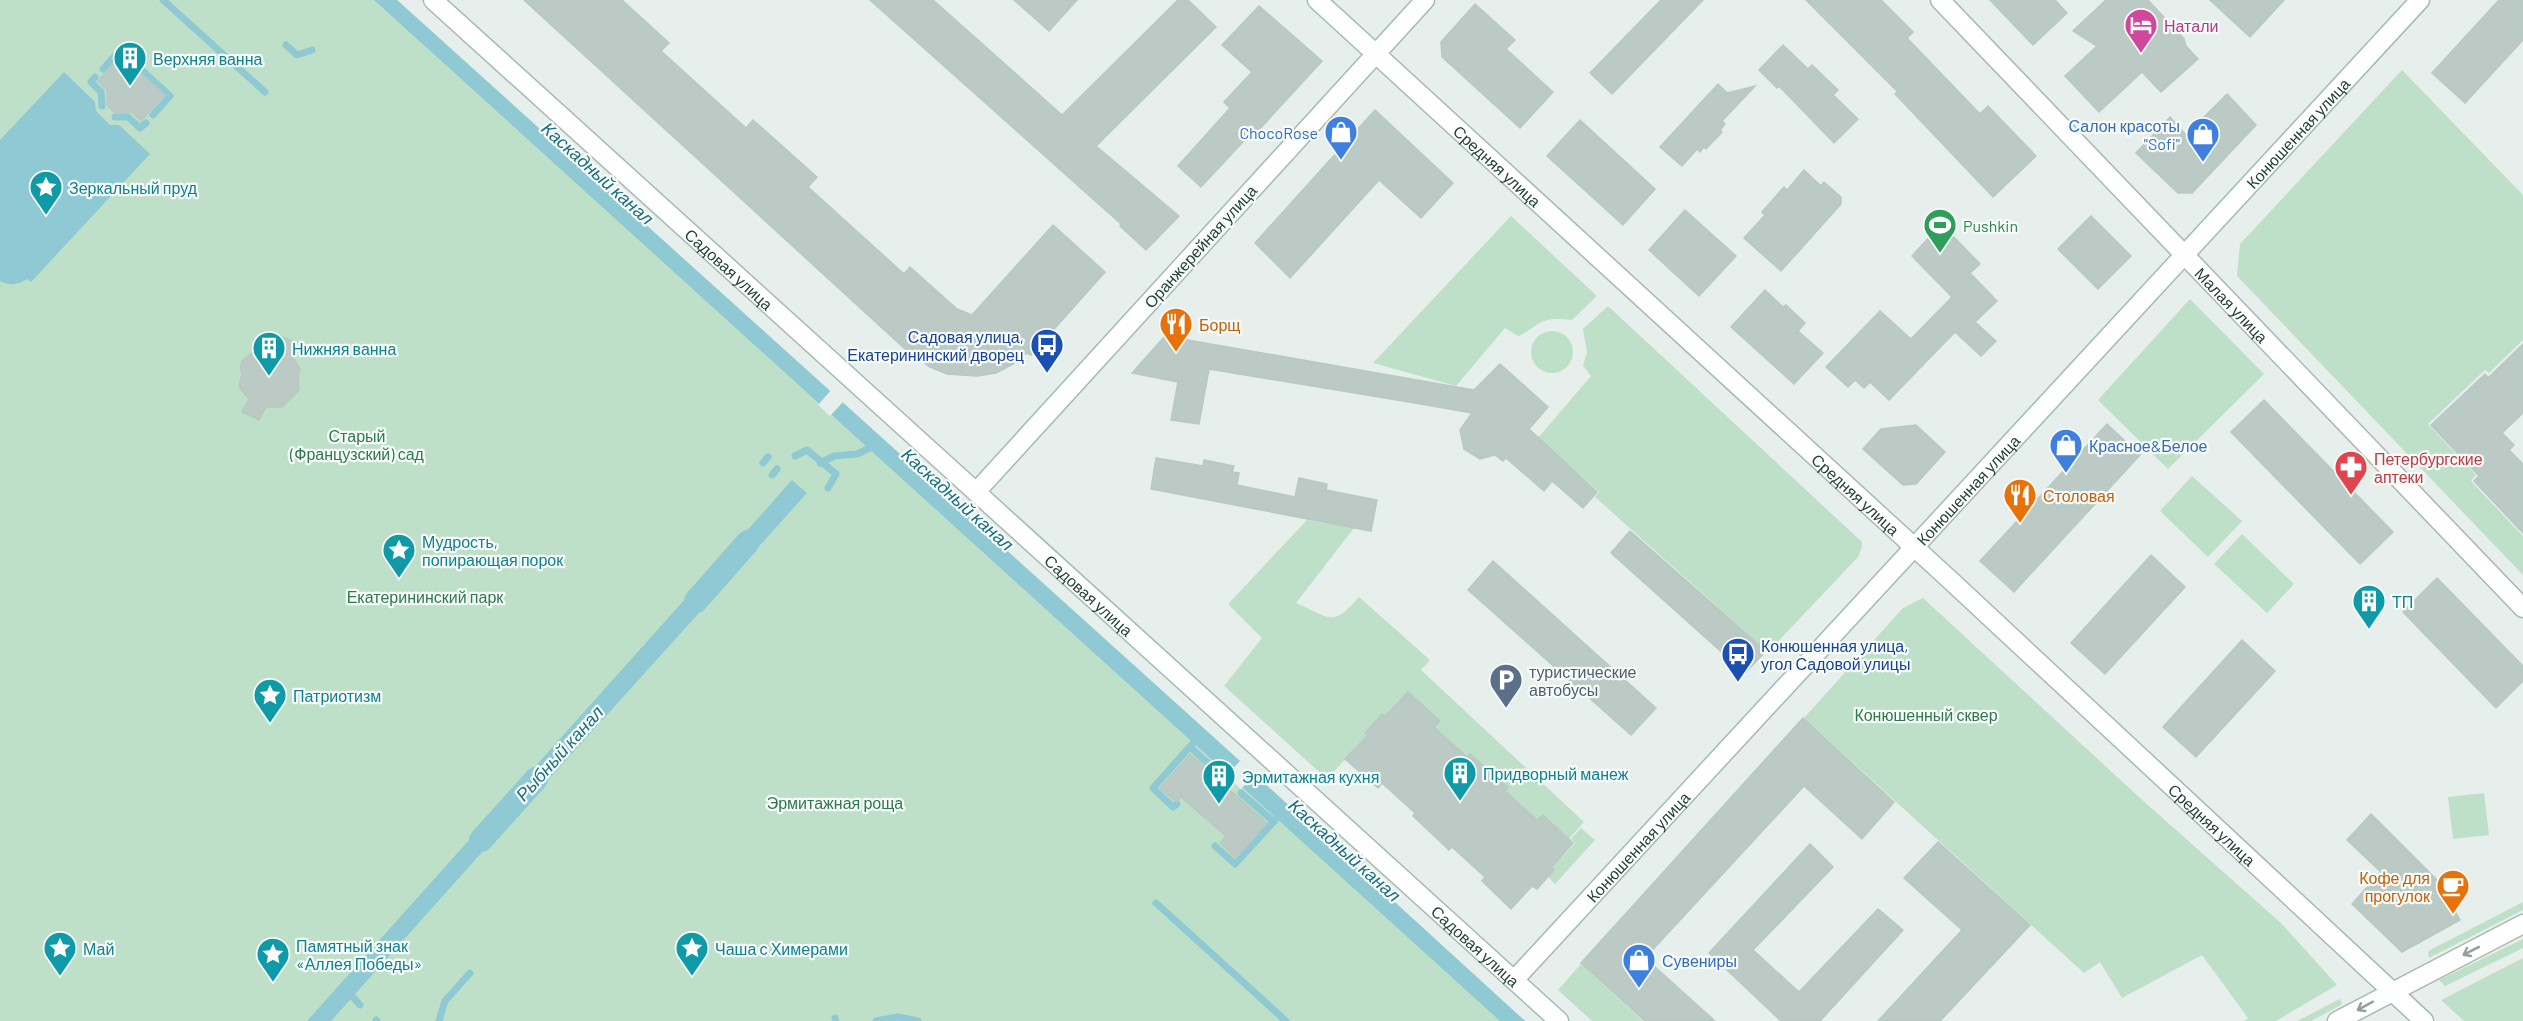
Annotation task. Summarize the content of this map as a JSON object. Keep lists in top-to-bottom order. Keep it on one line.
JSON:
{"streets":{"street":["Конюшенная улица","Средняя улица","Оранжерейная улица","Садовая улица","Малая улица"]},"crossings":[["Конюшенная улица","Средняя улица"],["Конюшенная улица","Садовая улица"],["Конюшенная улица","Малая улица"],["Средняя улица","Оранжерейная улица"],["Оранжерейная улица","Садовая улица"]],"water":["Каскадный канал","Рыбный канал"],"parks":["Старый (Французский) сад","Екатерининский парк","Конюшенный сквер","Эрмитажная роща"],"places":{"hotel":["Натали"],"building":["Верхняя ванна","Нижняя ванна","ТП","Придворный манеж","Эрмитажная кухня"],"shop":["ChocoRose","Салон красоты \"Sofi\"","Красное&Белое","Сувениры"],"place":["Зеркальный пруд","Мудрость, попирающая порок","Патриотизм","Май","Чаша с Химерами","Памятный знак «Аллея Победы»"],"sports":["Pushkin"],"restaurant":["Борщ","Столовая"],"bus stop":["Садовая улица, Екатерининский дворец","Конюшенная улица, угол Садовой улицы"],"pharmacy":["Петербургские аптеки"],"parking":["туристические автобусы"],"cafe":["Кофе для прогулок"]}}
